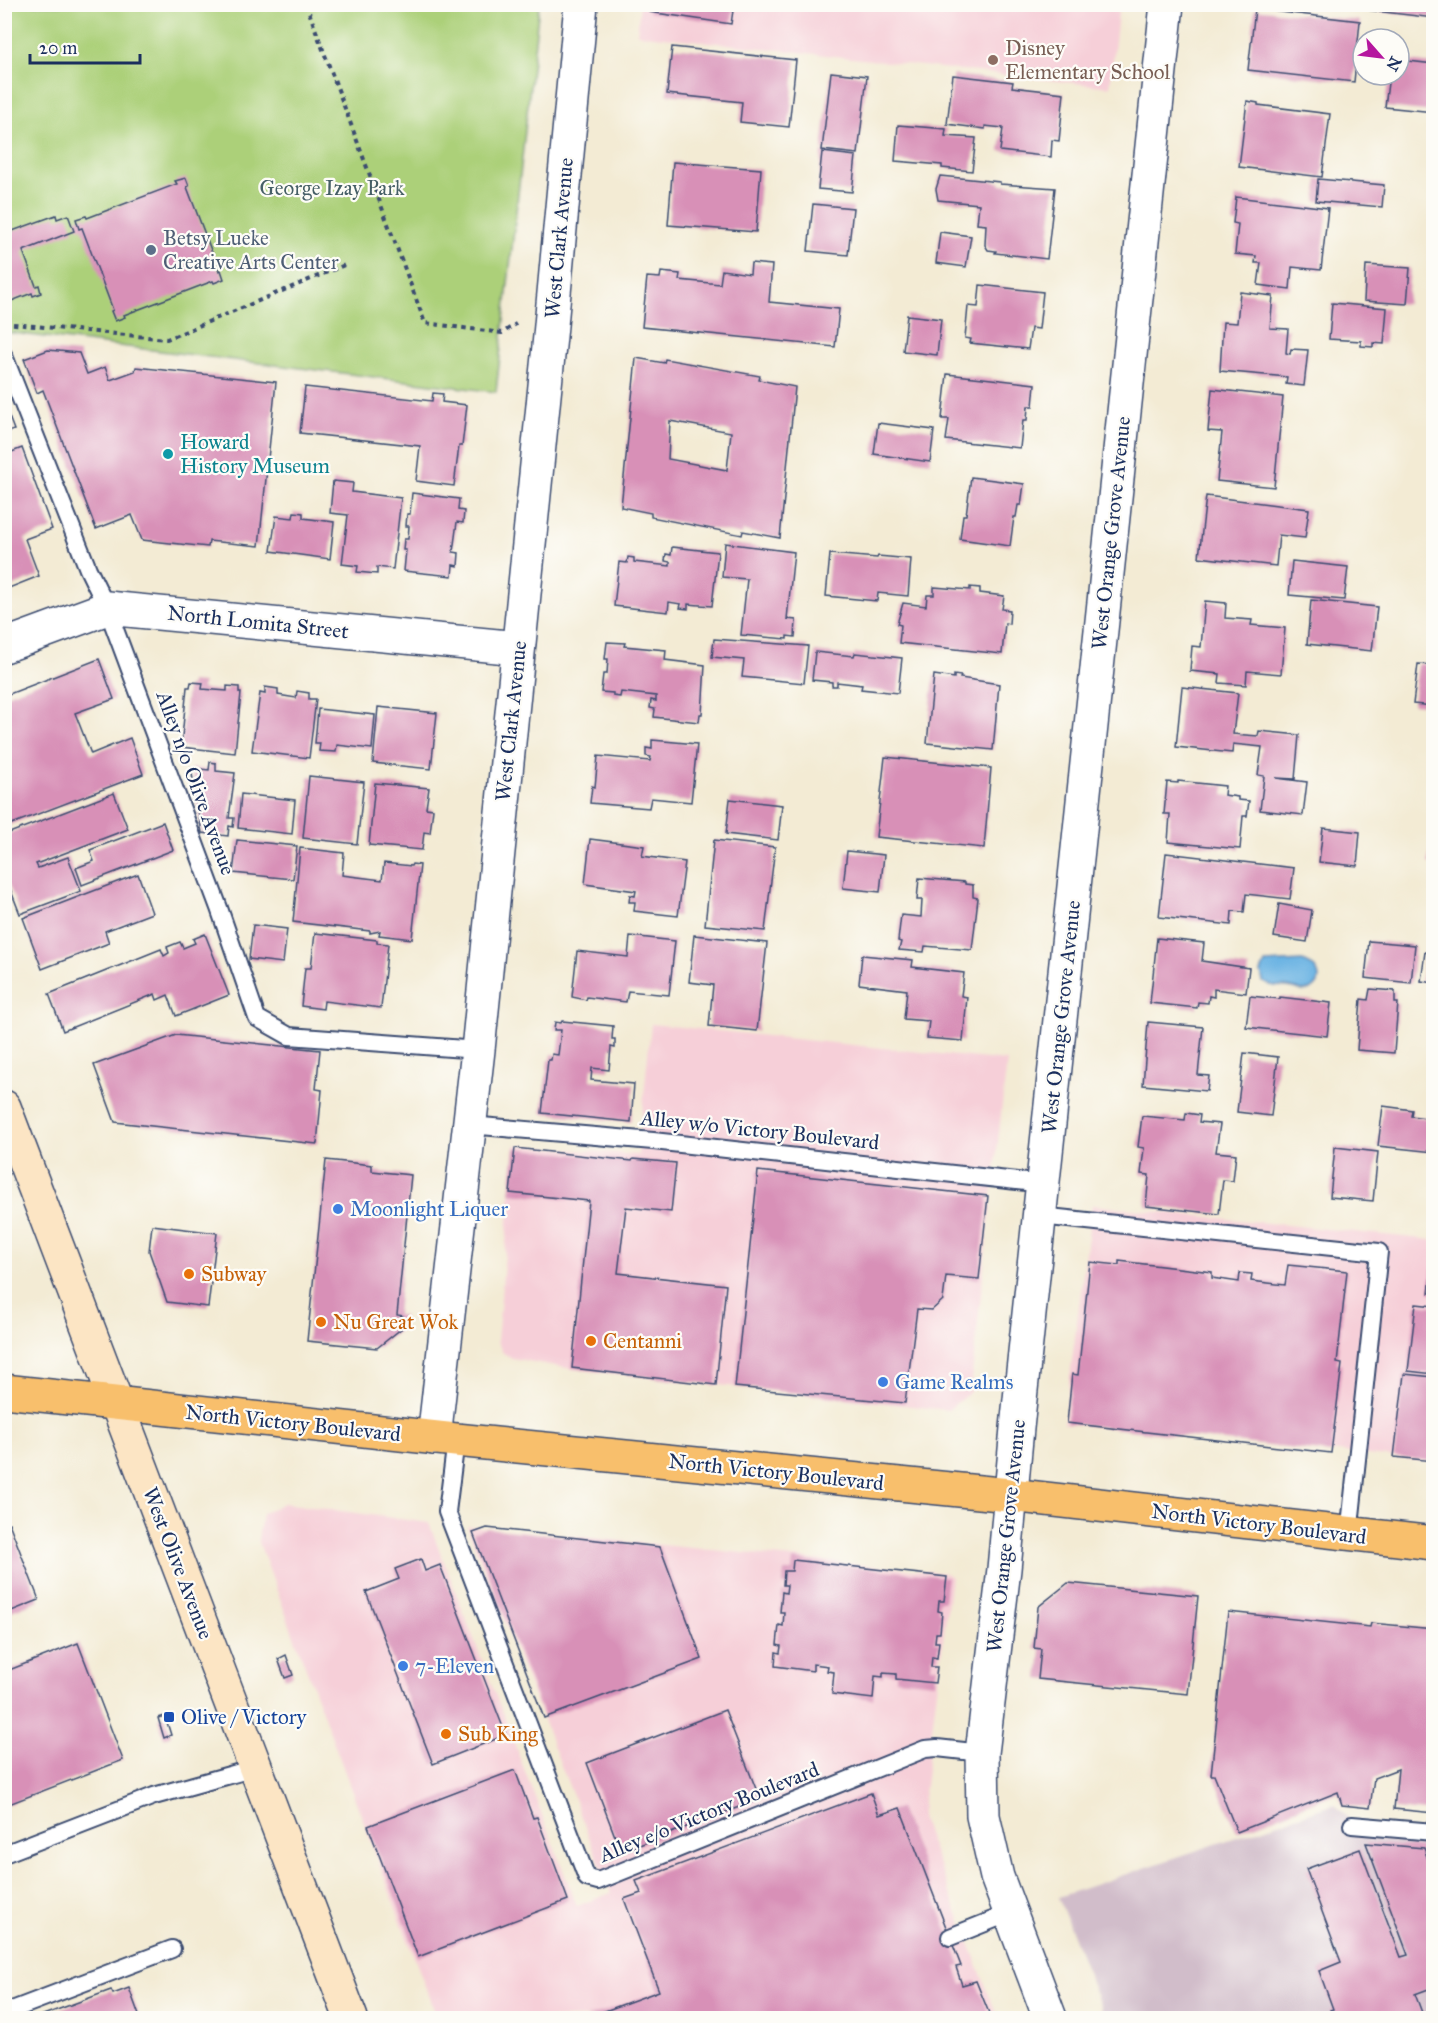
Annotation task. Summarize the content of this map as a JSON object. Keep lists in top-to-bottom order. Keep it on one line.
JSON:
{"streets":{"main road":["North Victory Boulevard","West Olive Avenue"],"street":["West Clark Avenue","West Orange Grove Avenue","North Lomita Street"],"lane":["Alley n/o Olive Avenue","Alley w/o Victory Boulevard","Alley e/o Victory Boulevard"]},"crossings":[["West Clark Avenue","North Lomita Street"],["West Clark Avenue","Alley n/o Olive Avenue"],["West Clark Avenue","Alley w/o Victory Boulevard"],["West Clark Avenue","North Victory Boulevard"],["West Clark Avenue","Alley e/o Victory Boulevard"],["West Orange Grove Avenue","Alley w/o Victory Boulevard"],["West Orange Grove Avenue","North Victory Boulevard"],["West Orange Grove Avenue","Alley e/o Victory Boulevard"],["North Lomita Street","Alley n/o Olive Avenue"],["North Victory Boulevard","West Olive Avenue"],["North Victory Boulevard","Alley e/o Victory Boulevard"]],"parks":["George Izay Park"],"places":{"other":["Disney Elementary School","Betsy Lueke Creative Arts Center","Howard History Museum","Moonlight Liquer","Subway","Nu Great Wok","Centanni","Game Realms","7-Eleven","Sub King"],"transit":["Olive / Victory"]},"scale_bar":"20 m","north":"bottom right"}
